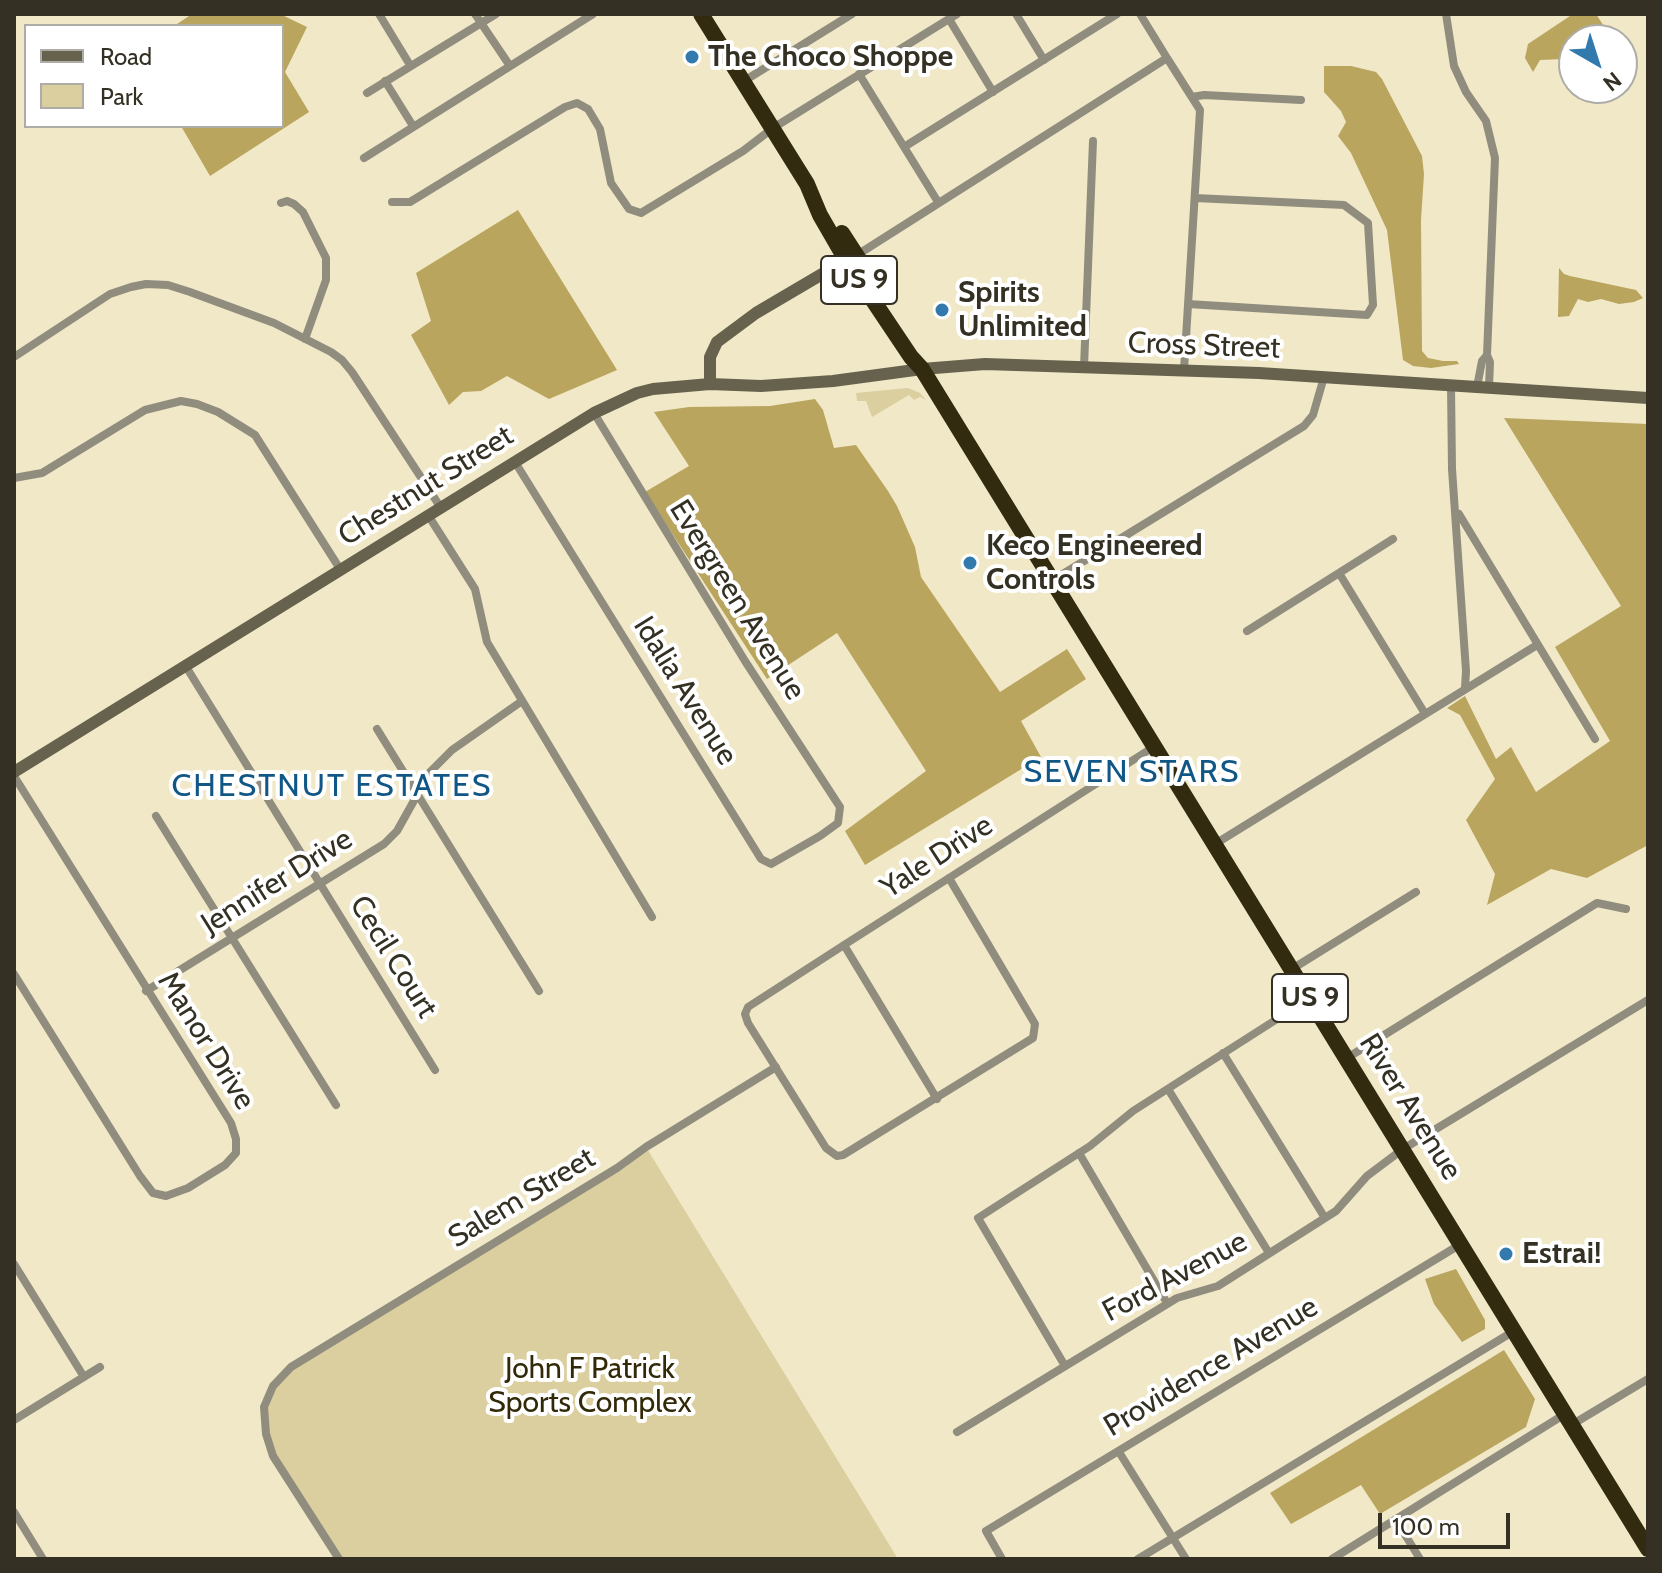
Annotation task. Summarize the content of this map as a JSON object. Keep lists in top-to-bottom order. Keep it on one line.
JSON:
{"streets":{"highway":["US 9","River Avenue"],"street":["Cross Street","Chestnut Street","Evergreen Avenue","Idalia Avenue","Yale Drive","Jennifer Drive","Cecil Court","Manor Drive","Salem Street","Ford Avenue","Providence Avenue"]},"crossings":[["Cross Street","Chestnut Street"],["Cross Street","River Avenue"],["Chestnut Street","Evergreen Avenue"],["Chestnut Street","Idalia Avenue"],["Chestnut Street","Cecil Court"],["Chestnut Street","Manor Drive"],["Evergreen Avenue","Idalia Avenue"],["Yale Drive","River Avenue"],["Yale Drive","Salem Street"],["Jennifer Drive","Cecil Court"],["Jennifer Drive","Manor Drive"],["River Avenue","Ford Avenue"],["River Avenue","Providence Avenue"]],"districts":["SEVEN STARS","CHESTNUT ESTATES"],"parks":["John F Patrick Sports Complex"],"places":["The Choco Shoppe","Spirits Unlimited","Keco Engineered Controls","Estrai!"],"legend":["Road","Park"],"scale_bar":"100 m","north":"bottom right"}
